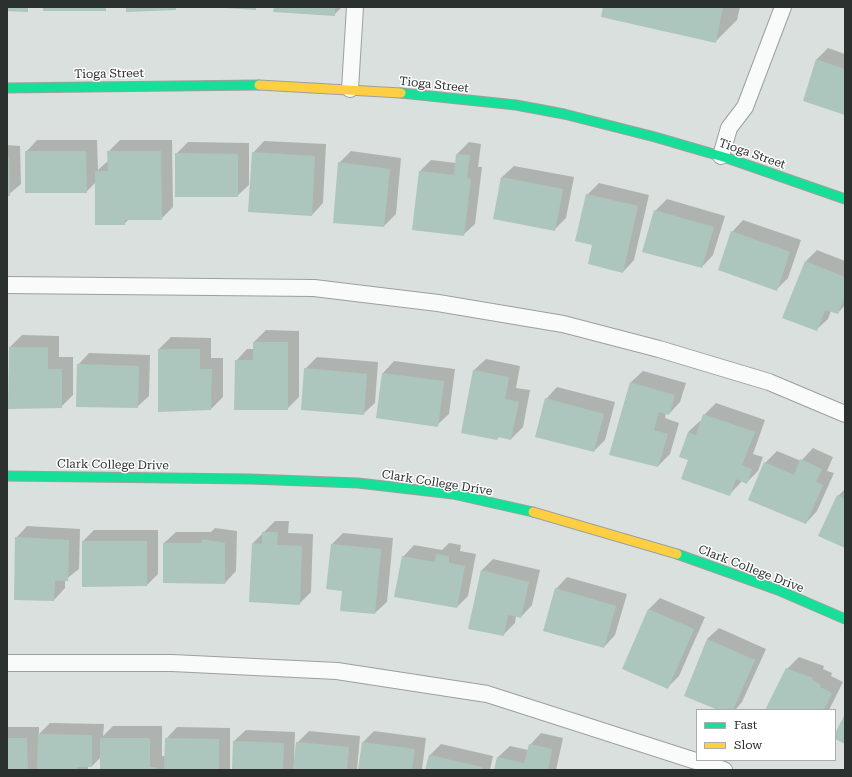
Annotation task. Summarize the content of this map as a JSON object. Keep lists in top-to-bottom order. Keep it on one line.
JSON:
{"streets":{"street":["Tioga Street","Clark College Drive"]},"legend":["Fast","Slow"]}
